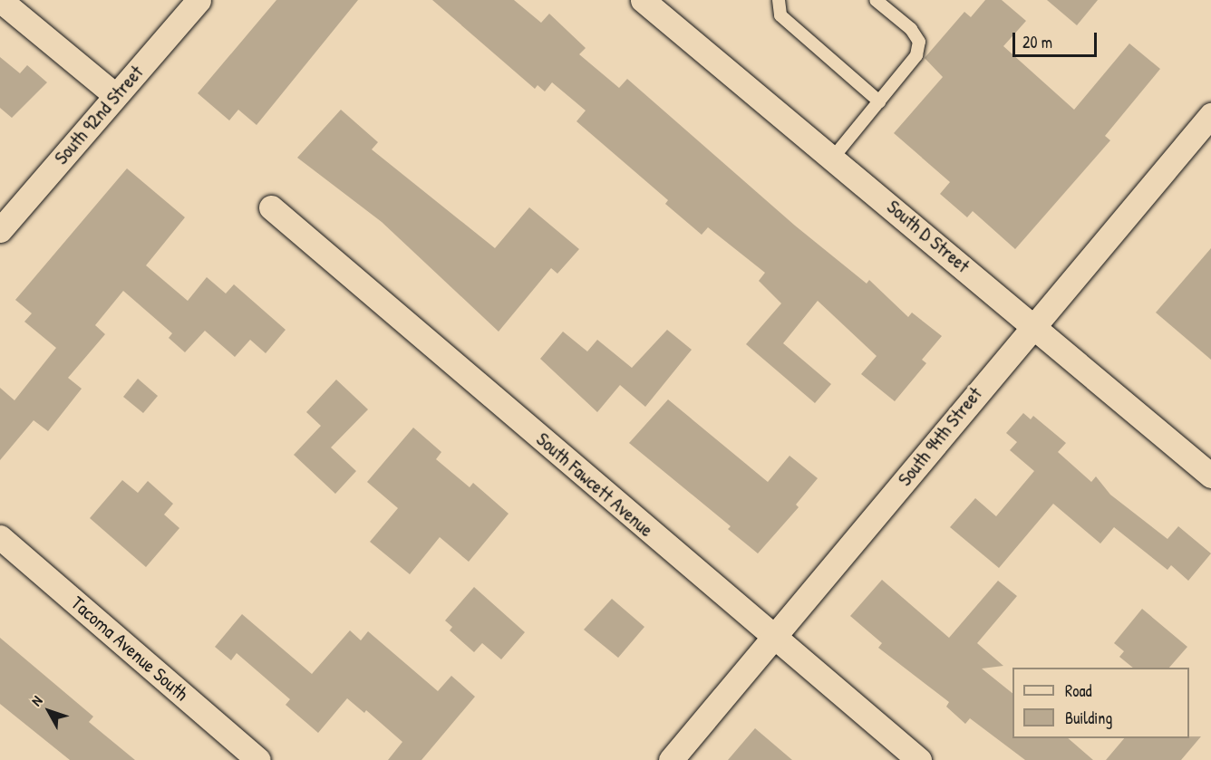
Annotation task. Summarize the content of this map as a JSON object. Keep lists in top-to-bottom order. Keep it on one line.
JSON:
{"streets":{"street":["South 92nd Street","South D Street","South 94th Street","South Fawcett Avenue","Tacoma Avenue South"]},"crossings":[["South D Street","South 94th Street"],["South 94th Street","South Fawcett Avenue"]],"legend":["Road","Building"],"scale_bar":"20 m","north":"top left"}
